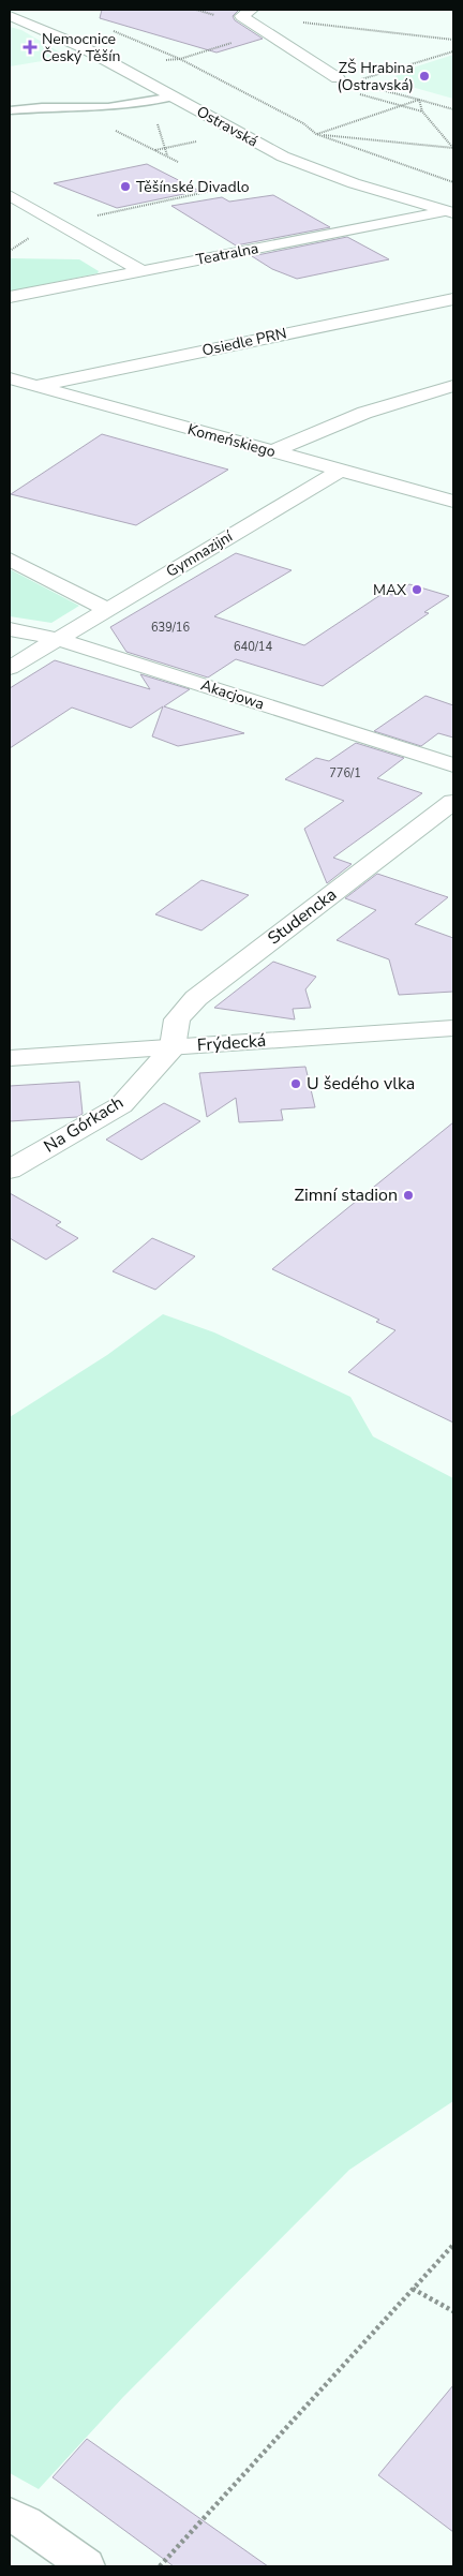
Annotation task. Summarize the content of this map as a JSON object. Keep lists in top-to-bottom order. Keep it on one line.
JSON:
{"streets":{"street":["Ostravská","Teatralna","Osiedle PRN","Komeńskiego","Gymnazijní","Akacjowa","Studencka","Frýdecká","Na Górkach"]},"crossings":[["Ostravská","Teatralna"],["Osiedle PRN","Komeńskiego"],["Komeńskiego","Gymnazijní"],["Gymnazijní","Akacjowa"],["Studencka","Frýdecká"],["Studencka","Na Górkach"],["Frýdecká","Na Górkach"]],"places":{"health":["Nemocnice Český Těšín"],"other":["ZŠ Hrabina (Ostravská)","Těšínské Divadlo","MAX","U šedého vlka","Zimní stadion"]},"house_numbers":["639/16","640/14","776/1"]}
